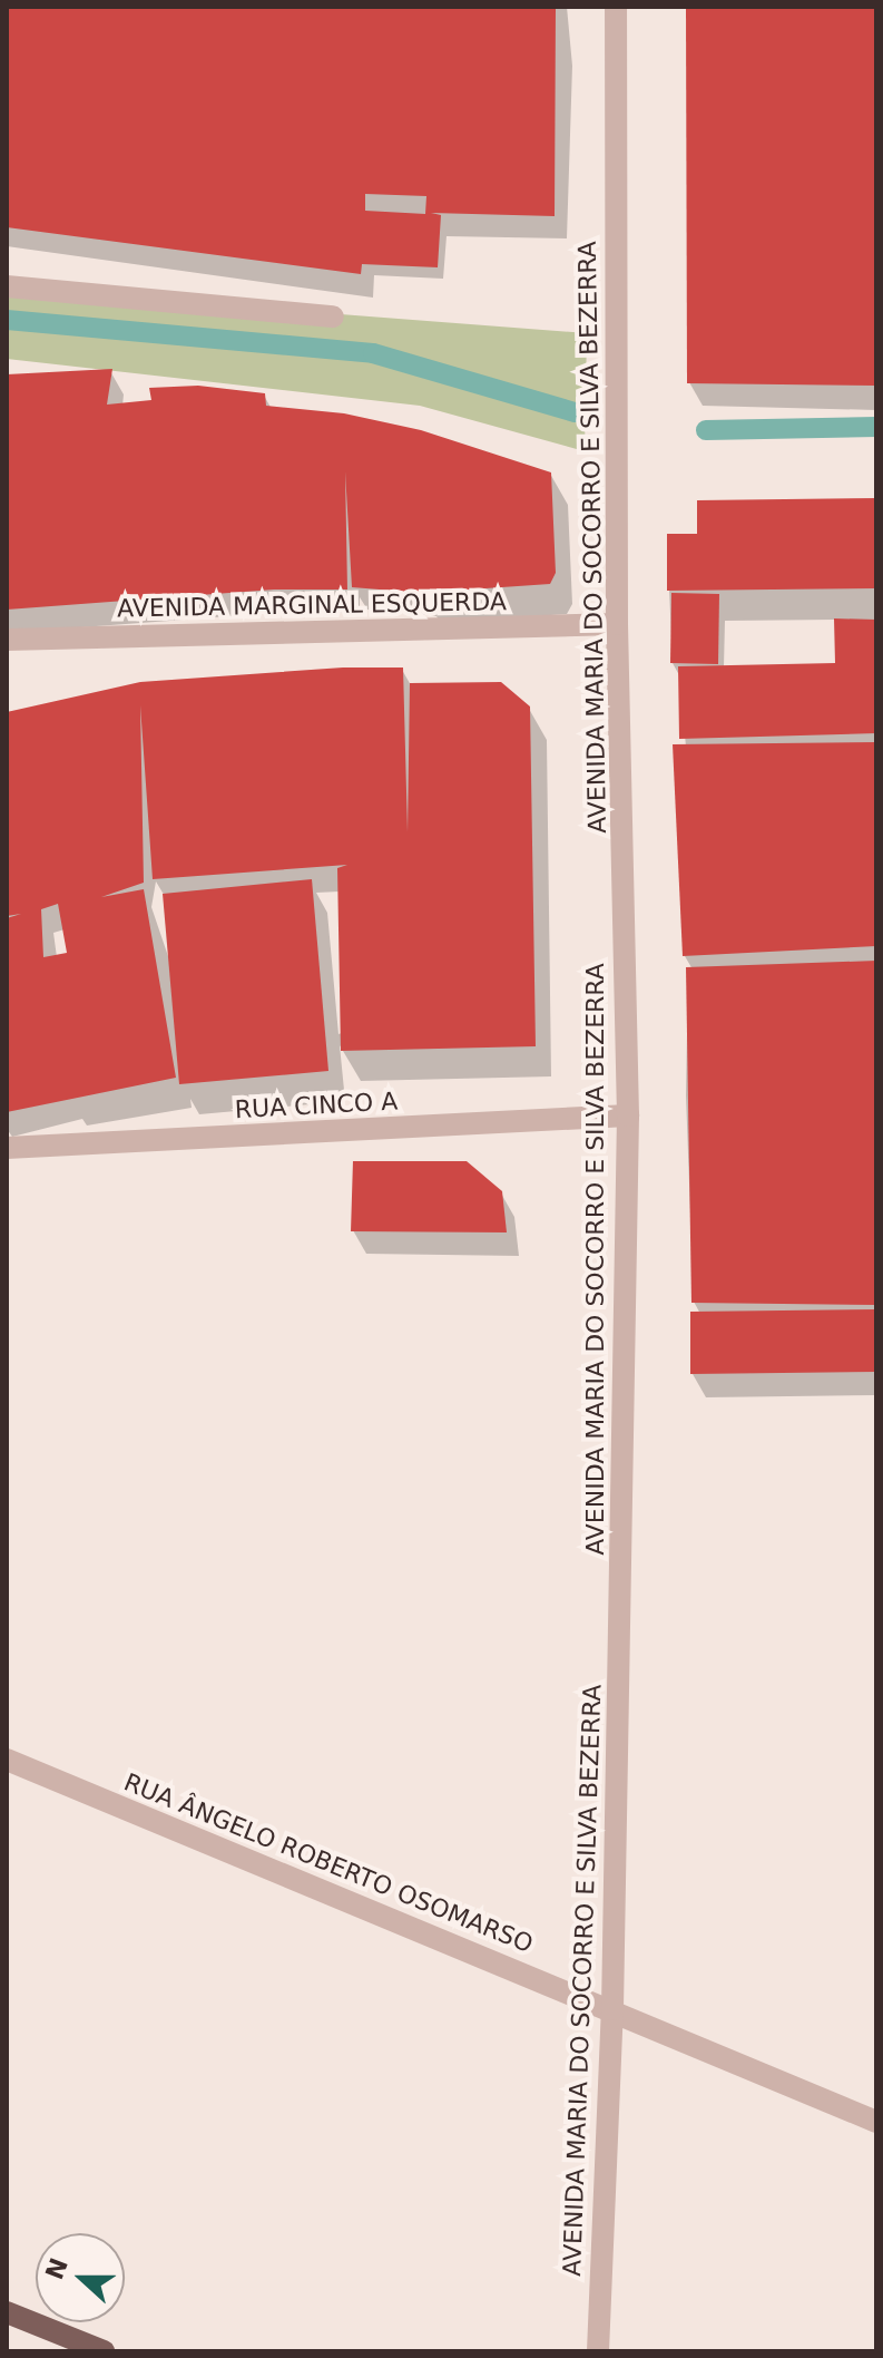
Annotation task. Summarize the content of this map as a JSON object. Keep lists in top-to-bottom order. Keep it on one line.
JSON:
{"streets":{"street":["AVENIDA MARIA DO SOCORRO E SILVA BEZERRA","AVENIDA MARGINAL ESQUERDA","RUA CINCO A","RUA ÂNGELO ROBERTO OSOMARSO"]},"crossings":[["AVENIDA MARIA DO SOCORRO E SILVA BEZERRA","AVENIDA MARGINAL ESQUERDA"],["AVENIDA MARIA DO SOCORRO E SILVA BEZERRA","RUA CINCO A"],["AVENIDA MARIA DO SOCORRO E SILVA BEZERRA","RUA ÂNGELO ROBERTO OSOMARSO"]],"north":"left"}
